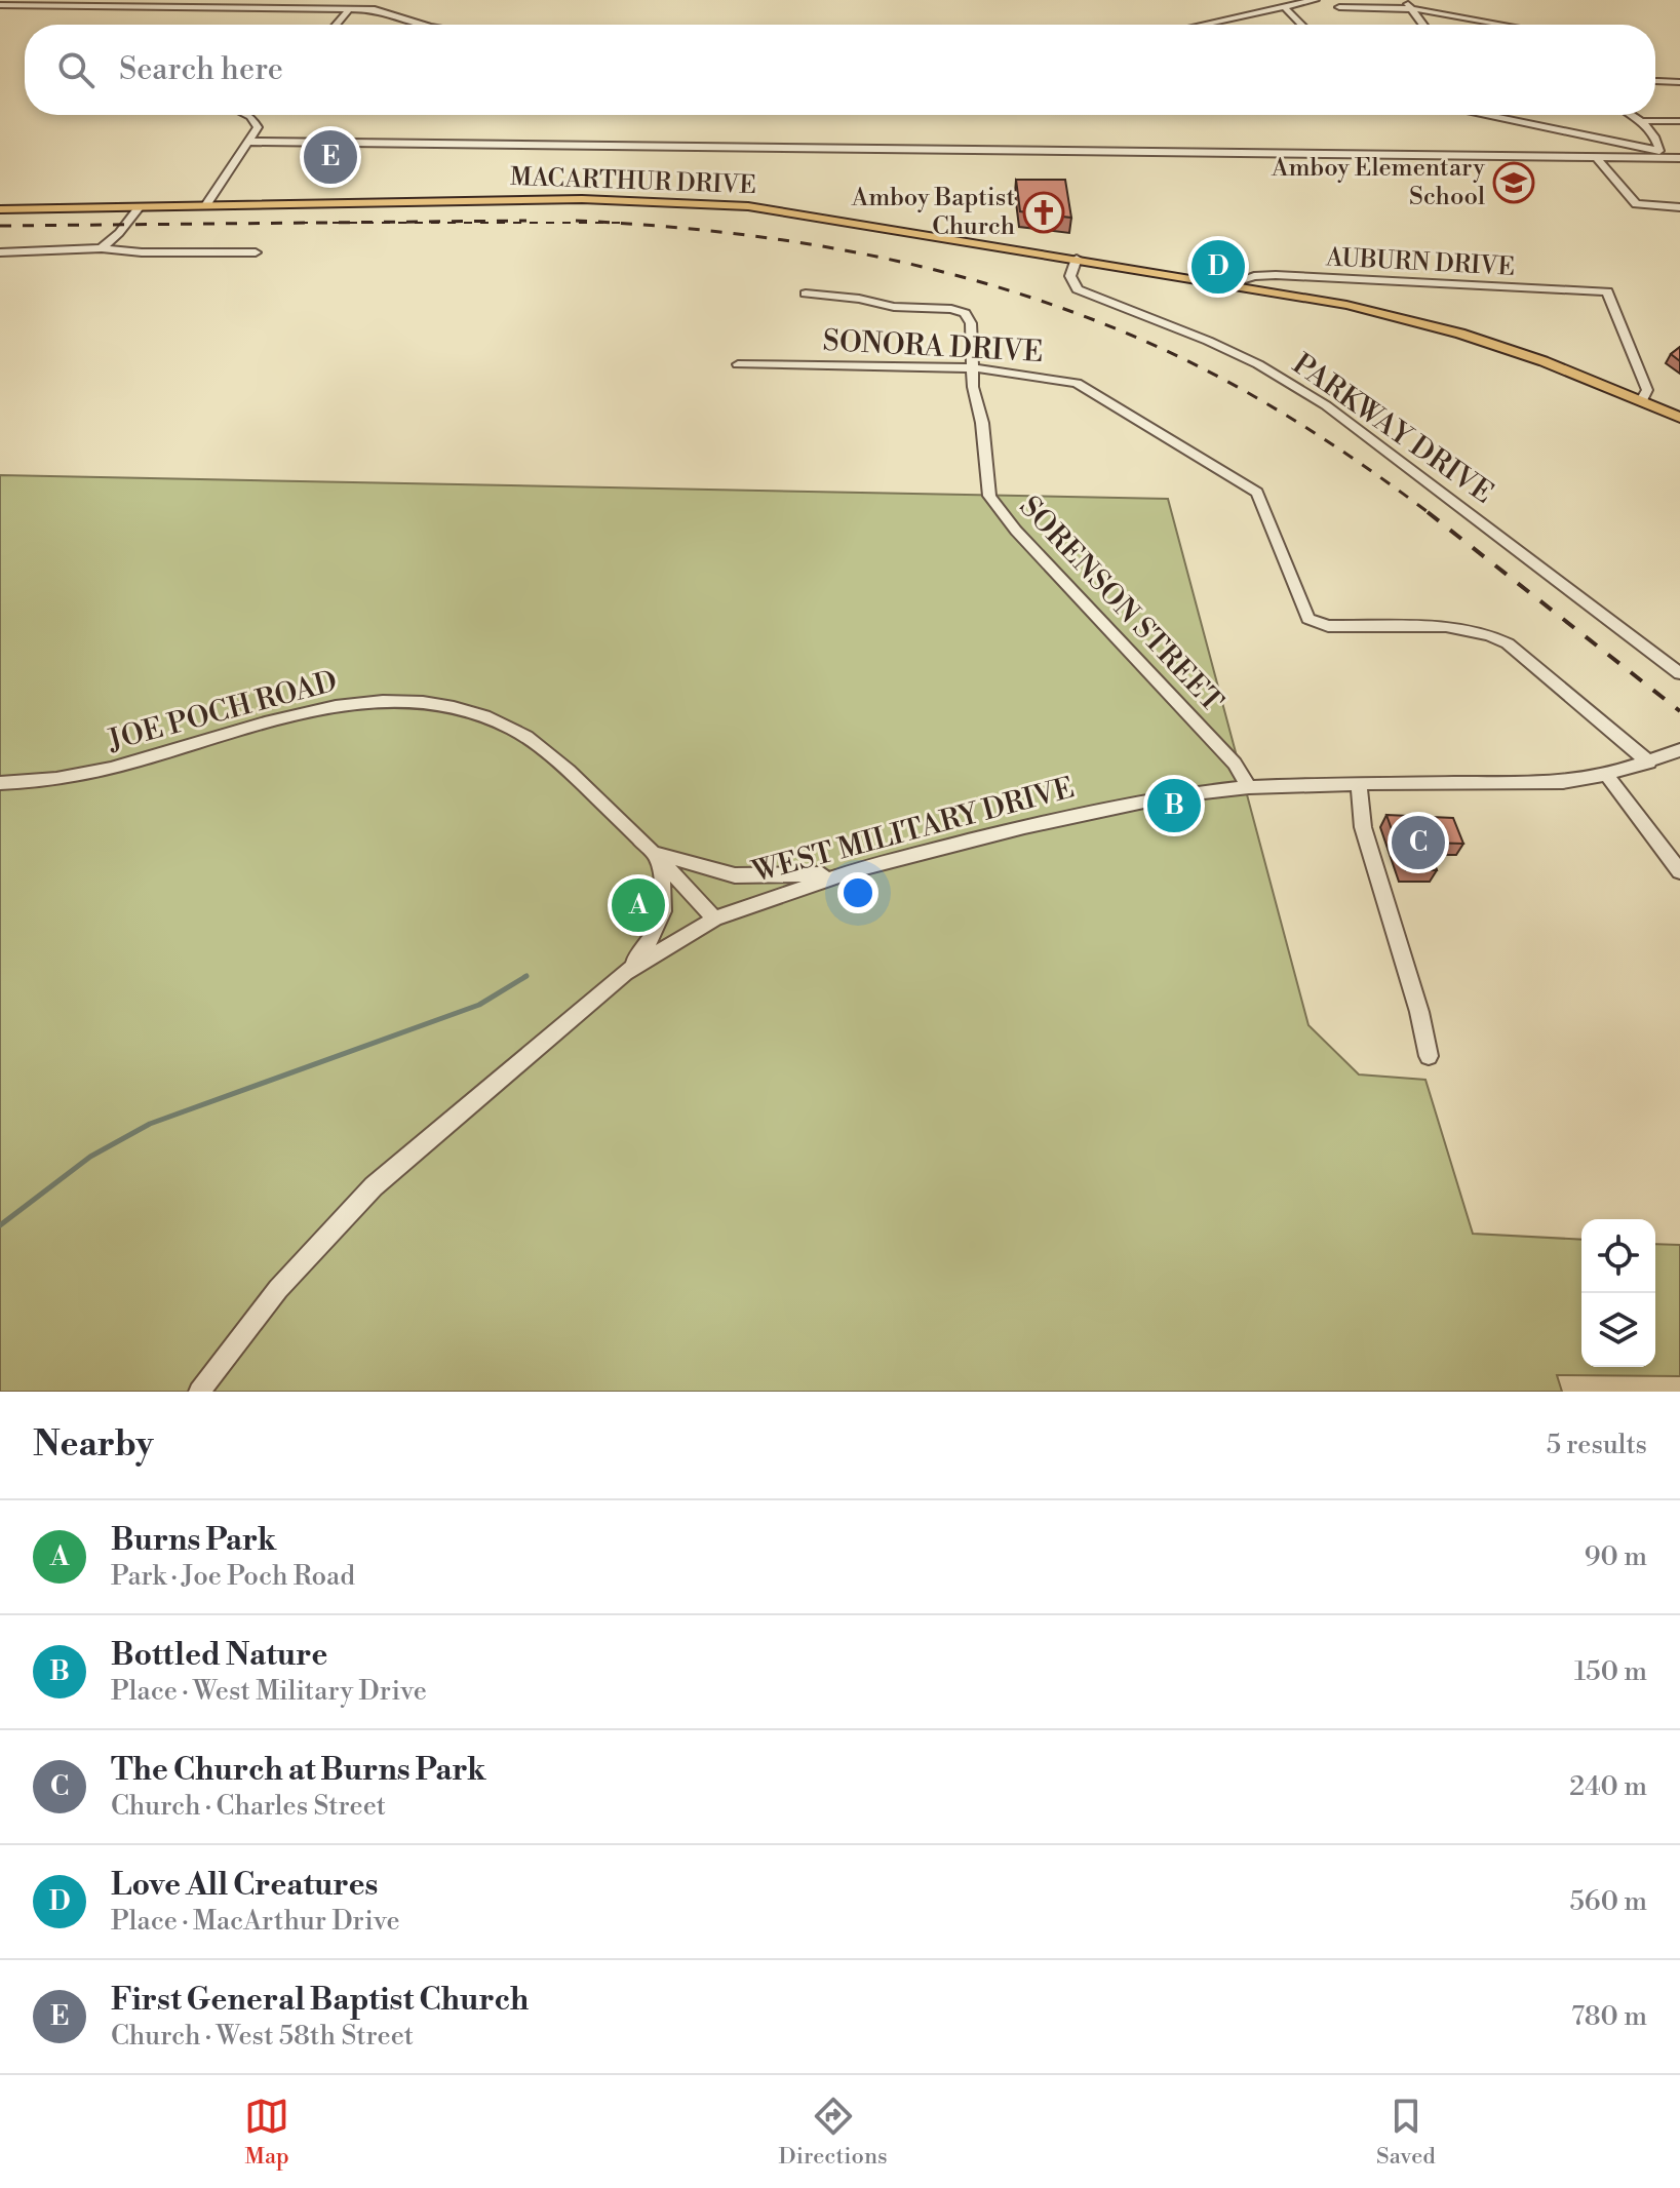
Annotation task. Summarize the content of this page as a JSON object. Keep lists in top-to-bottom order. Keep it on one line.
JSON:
{"streets":{"main road":["MACARTHUR DRIVE"],"street":["AUBURN DRIVE","SONORA DRIVE","PARKWAY DRIVE","SORENSON STREET","JOE POCH ROAD","WEST MILITARY DRIVE"]},"crossings":[["MACARTHUR DRIVE","AUBURN DRIVE"],["MACARTHUR DRIVE","PARKWAY DRIVE"],["SONORA DRIVE","SORENSON STREET"],["SONORA DRIVE","WEST MILITARY DRIVE"],["SORENSON STREET","WEST MILITARY DRIVE"],["JOE POCH ROAD","WEST MILITARY DRIVE"]],"places":{"school or university":["Amboy Elementary School"],"church":["Amboy Baptist Church"]},"page":{"search":"Search here","pins":["E","D","B","C","A"],"heading":["Nearby","5 results"],"list":[{"mark":"A","name":"Burns Park","note":"Park · Joe Poch Road","value":"90 m"},{"mark":"B","name":"Bottled Nature","note":"Place · West Military Drive","value":"150 m"},{"mark":"C","name":"The Church at Burns Park","note":"Church · Charles Street","value":"240 m"},{"mark":"D","name":"Love All Creatures","note":"Place · MacArthur Drive","value":"560 m"},{"mark":"E","name":"First General Baptist Church","note":"Church · West 58th Street","value":"780 m"}],"nav":["Map","Directions","Saved"]}}
